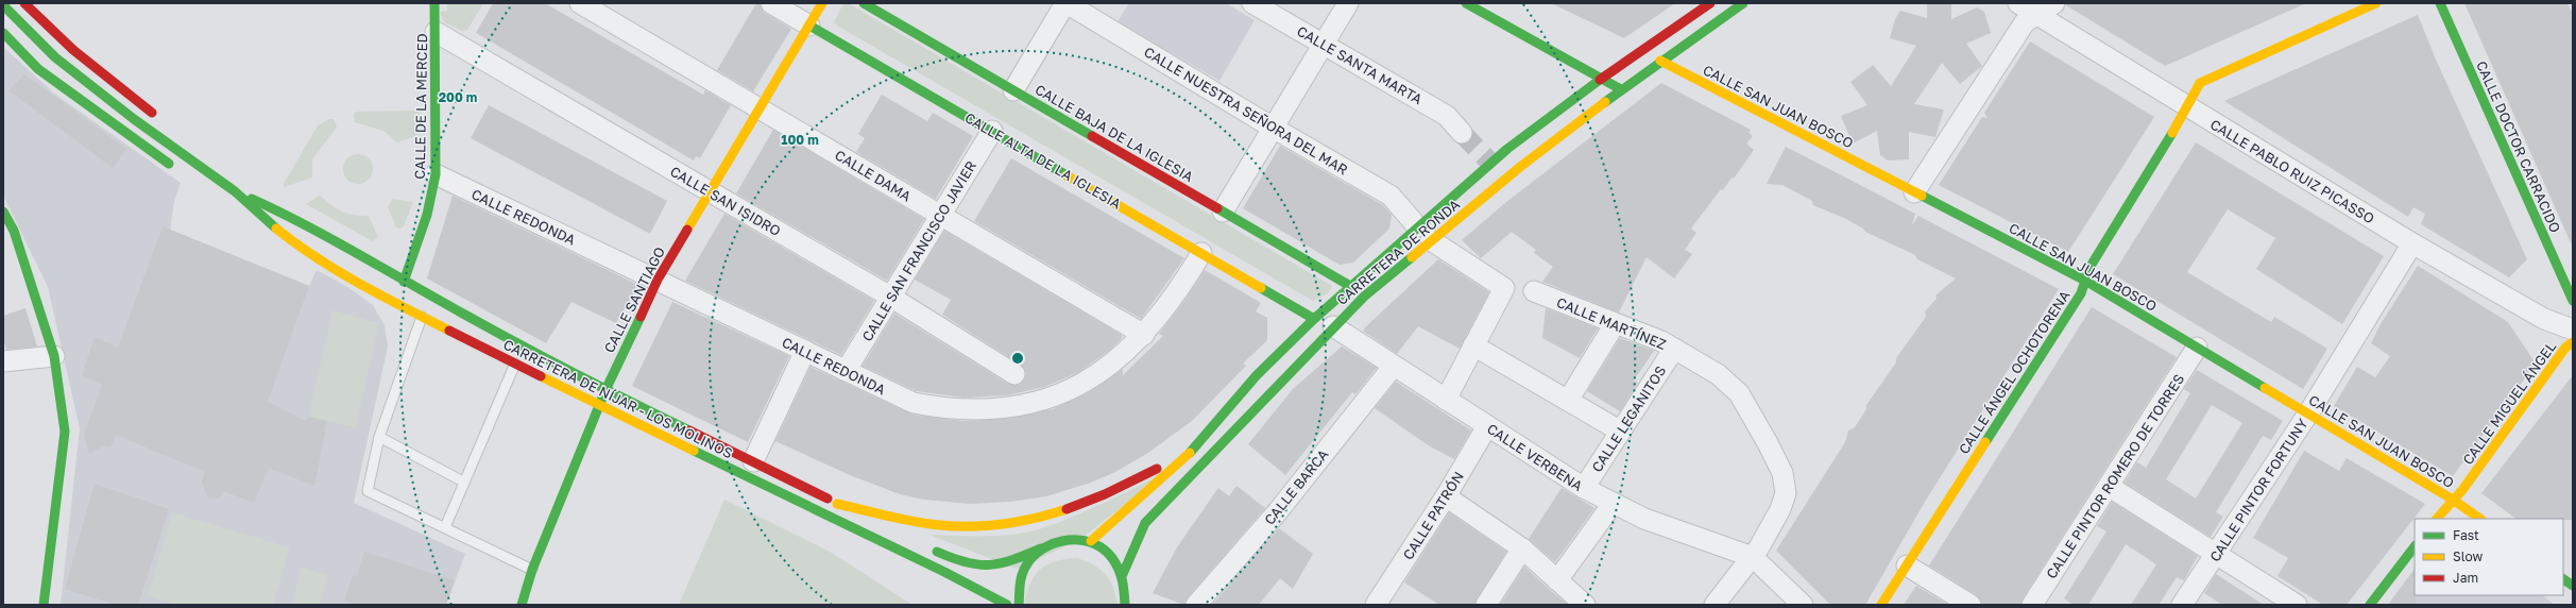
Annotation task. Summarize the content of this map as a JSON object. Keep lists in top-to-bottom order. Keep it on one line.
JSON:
{"streets":{"street":["CALLE SANTA MARTA","CALLE DE LA MERCED","CALLE SAN JUAN BOSCO","CALLE NUESTRA SEÑORA DEL MAR","CALLE BAJA DE LA IGLESIA","CALLE DOCTOR CARRACIDO","CALLE ALTA DE LA IGLESIA","CALLE PABLO RUIZ PICASSO","CALLE DAMA","CALLE SAN ISIDRO","CALLE REDONDA","CALLE SAN FRANCISCO JAVIER","CARRETERA DE RONDA","CALLE SANTIAGO","CALLE MARTÍNEZ","CALLE ÁNGEL OCHOTORENA","CARRETERA DE NÍJAR - LOS MOLINOS","CALLE MIGUEL ÁNGEL","CALLE LEGANITOS","CALLE VERBENA","CALLE PINTOR ROMERO DE TORRES","CALLE BARCA","CALLE PINTOR FORTUNY","CALLE PATRÓN"]},"crossings":[["CALLE DE LA MERCED","CALLE SAN ISIDRO"],["CALLE DE LA MERCED","CALLE REDONDA"],["CALLE DE LA MERCED","CARRETERA DE NÍJAR - LOS MOLINOS"],["CALLE SAN JUAN BOSCO","CARRETERA DE RONDA"],["CALLE SAN JUAN BOSCO","CALLE ÁNGEL OCHOTORENA"],["CALLE SAN JUAN BOSCO","CALLE MIGUEL ÁNGEL"],["CALLE SAN JUAN BOSCO","CALLE PINTOR ROMERO DE TORRES"],["CALLE SAN JUAN BOSCO","CALLE PINTOR FORTUNY"],["CALLE NUESTRA SEÑORA DEL MAR","CARRETERA DE RONDA"],["CALLE BAJA DE LA IGLESIA","CARRETERA DE RONDA"],["CALLE ALTA DE LA IGLESIA","CALLE REDONDA"],["CALLE ALTA DE LA IGLESIA","CALLE SAN FRANCISCO JAVIER"],["CALLE ALTA DE LA IGLESIA","CARRETERA DE RONDA"],["CALLE ALTA DE LA IGLESIA","CALLE SANTIAGO"],["CALLE PABLO RUIZ PICASSO","CALLE ÁNGEL OCHOTORENA"],["CALLE PABLO RUIZ PICASSO","CALLE PINTOR FORTUNY"],["CALLE DAMA","CALLE REDONDA"],["CALLE DAMA","CALLE SAN FRANCISCO JAVIER"],["CALLE DAMA","CALLE SANTIAGO"],["CALLE SAN ISIDRO","CALLE REDONDA"],["CALLE SAN ISIDRO","CALLE SAN FRANCISCO JAVIER"],["CALLE SAN ISIDRO","CALLE SANTIAGO"],["CALLE REDONDA","CALLE SAN FRANCISCO JAVIER"],["CALLE REDONDA","CALLE SANTIAGO"],["CARRETERA DE RONDA","CALLE VERBENA"],["CALLE SANTIAGO","CARRETERA DE NÍJAR - LOS MOLINOS"],["CALLE MARTÍNEZ","CALLE LEGANITOS"],["CALLE MARTÍNEZ","CALLE VERBENA"],["CALLE LEGANITOS","CALLE VERBENA"],["CALLE VERBENA","CALLE BARCA"],["CALLE VERBENA","CALLE PATRÓN"]],"legend":["Fast","Slow","Jam"],"rings":["200 m","100 m"]}
